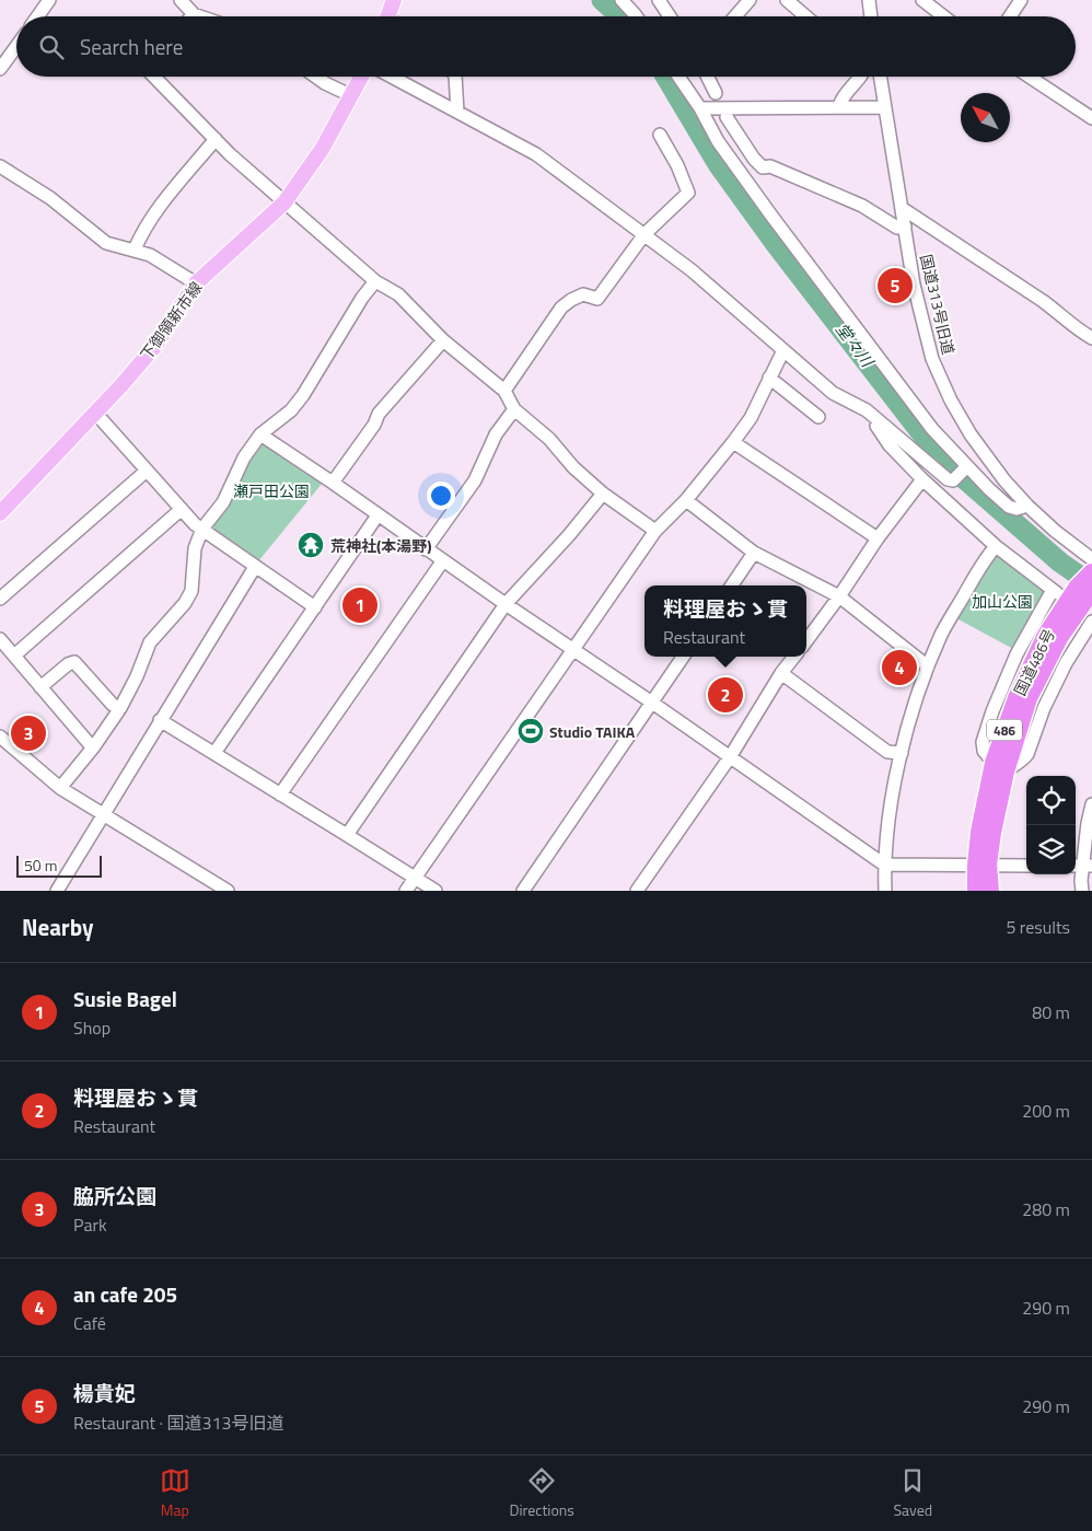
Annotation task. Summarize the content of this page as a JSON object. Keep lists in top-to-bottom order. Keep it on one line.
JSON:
{"streets":{"highway":["国道486号","486"],"main road":["下御領新市線"],"street":["国道313号旧道"]},"crossings":[["国道313号旧道","国道486号"]],"water":["堂々川"],"parks":["瀬戸田公園","加山公園"],"places":{"temple":["荒神社(本湯野)"],"sports":["Studio TAIKA"]},"scale_bar":"50 m","north":"top left","page":{"search":"Search here","pins":["5","1","4","2","3"],"popup":["料理屋おゝ貫","Restaurant"],"scale":"50 m","heading":["Nearby","5 results"],"list":[{"mark":"1","name":"Susie Bagel","note":"Shop","value":"80 m"},{"mark":"2","name":"料理屋おゝ貫","note":"Restaurant","value":"200 m"},{"mark":"3","name":"脇所公園","note":"Park","value":"280 m"},{"mark":"4","name":"an cafe 205","note":"Café","value":"290 m"},{"mark":"5","name":"楊貴妃","note":"Restaurant · 国道313号旧道","value":"290 m"}],"nav":["Map","Directions","Saved"]}}
